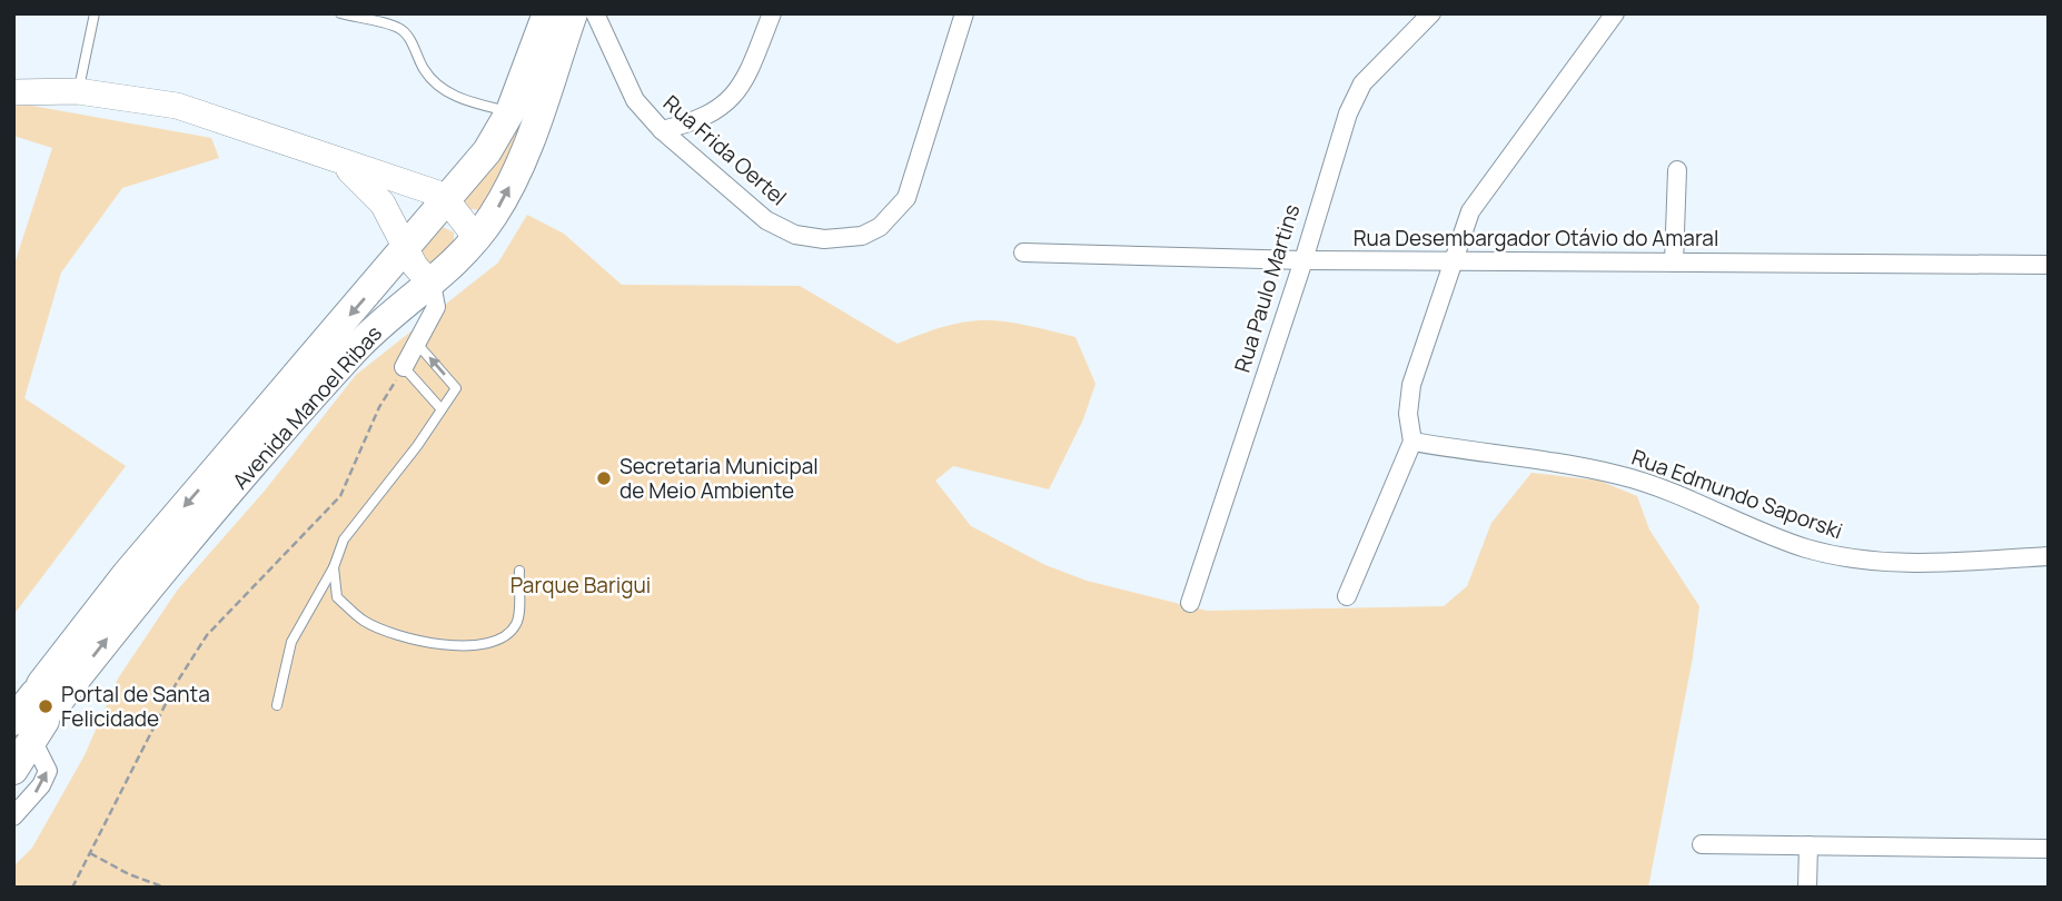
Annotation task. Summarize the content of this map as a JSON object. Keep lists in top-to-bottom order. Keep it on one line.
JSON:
{"streets":{"main road":["Avenida Manoel Ribas"],"street":["Rua Frida Oertel","Rua Desembargador Otávio do Amaral","Rua Paulo Martins","Rua Edmundo Saporski"]},"crossings":[["Rua Desembargador Otávio do Amaral","Rua Paulo Martins"]],"parks":["Parque Barigui"],"places":["Secretaria Municipal de Meio Ambiente","Portal de Santa Felicidade"]}
